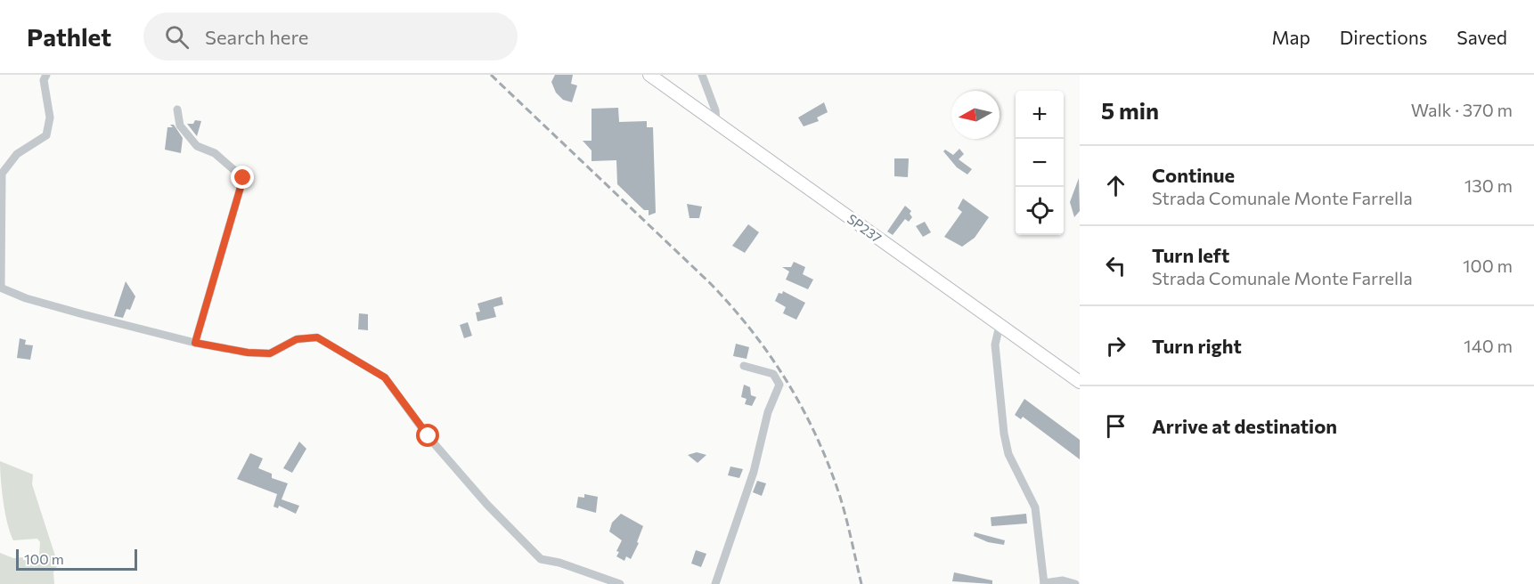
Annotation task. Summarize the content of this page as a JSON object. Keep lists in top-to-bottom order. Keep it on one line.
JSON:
{"streets":{"main road":["SP237"]},"scale_bar":"100 m","north":"left","page":{"header":"Pathlet","search":"Search here","nav":["Map","Directions","Saved"],"heading":["5 min","Walk · 370 m"],"map_buttons":["+","−"],"list":[["Continue","Strada Comunale Monte Farrella","130 m"],["Turn left","Strada Comunale Monte Farrella","100 m"],["Turn right","140 m"],"Arrive at destination"],"scale":"100 m"}}
